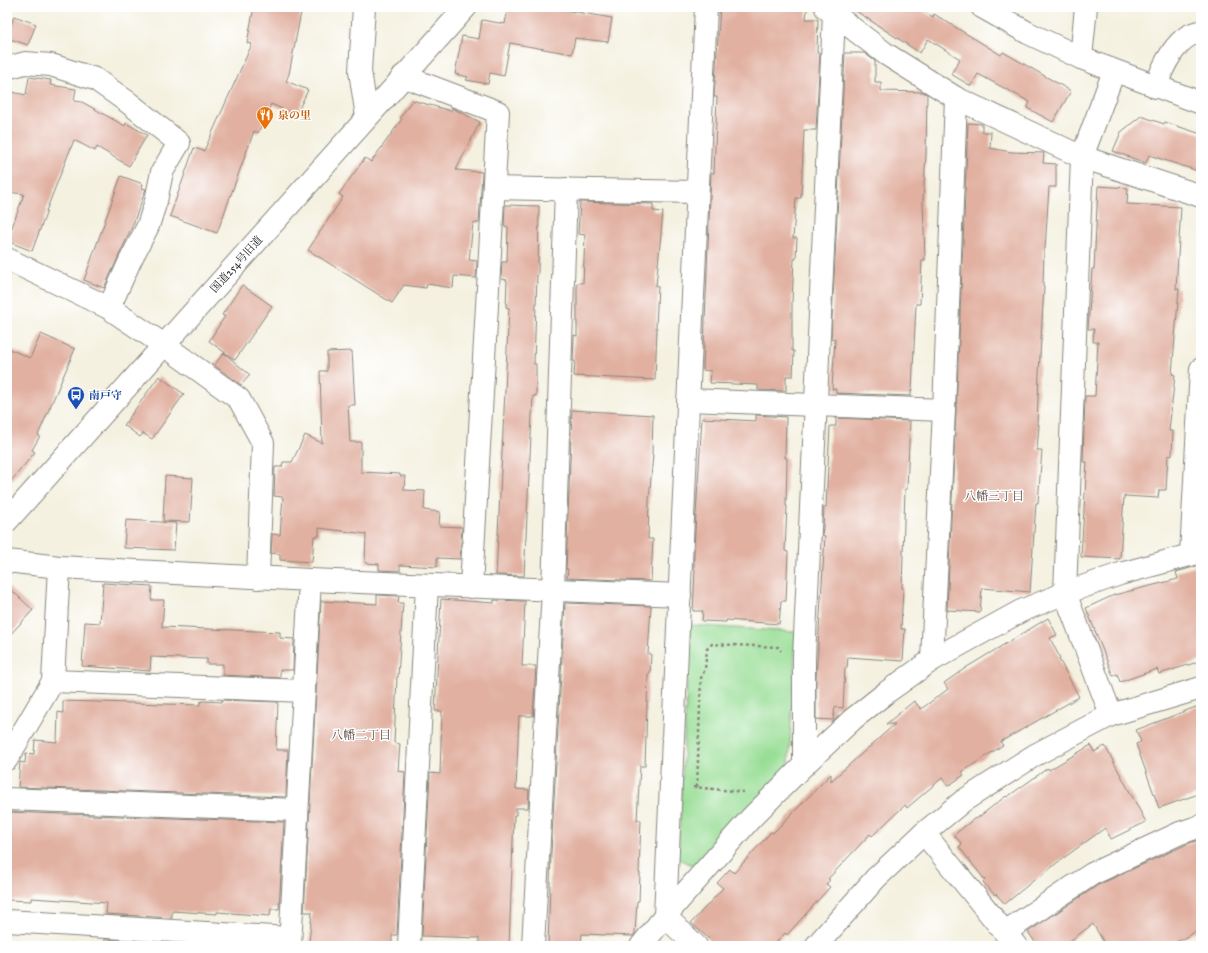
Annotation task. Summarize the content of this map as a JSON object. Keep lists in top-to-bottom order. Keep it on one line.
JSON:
{"streets":{"street":["国道254号旧道"]},"districts":["八幡三丁目","八幡二丁目"],"places":{"restaurant":["泉の里"],"bus stop":["南戸守"]}}
